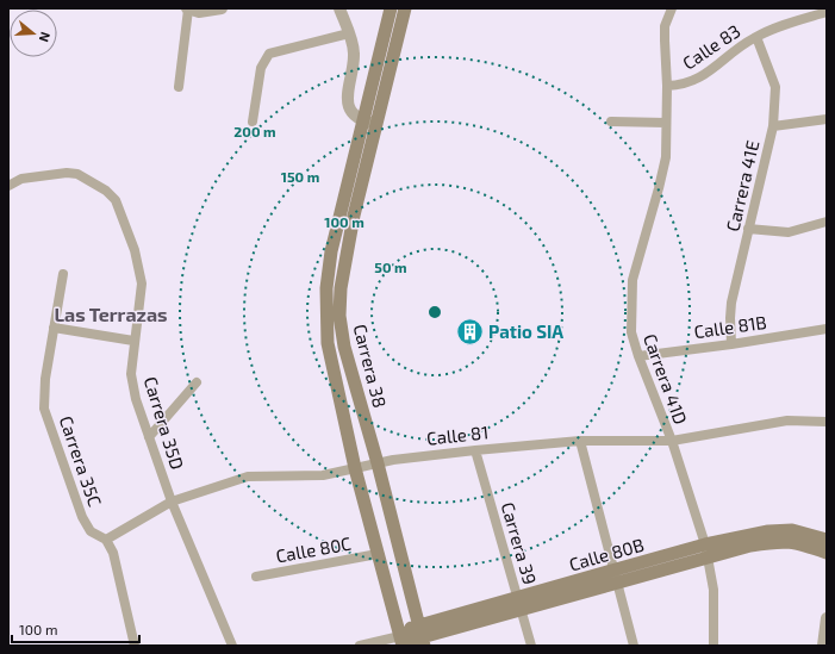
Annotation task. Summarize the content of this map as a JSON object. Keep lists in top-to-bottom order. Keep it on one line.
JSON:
{"streets":{"main road":["Carrera 38","Calle 80B"],"street":["Calle 83","Carrera 41E","Calle 81B","Carrera 41D","Carrera 35D","Calle 81","Carrera 35C","Carrera 39","Calle 80C"]},"crossings":[["Calle 83","Carrera 41E"],["Calle 83","Carrera 41D"],["Carrera 41E","Calle 81B"],["Calle 81B","Carrera 41D"],["Carrera 38","Calle 81"],["Carrera 38","Calle 80C"],["Carrera 38","Calle 80B"],["Carrera 41D","Calle 81"],["Carrera 41D","Calle 80B"],["Carrera 35D","Calle 81"],["Calle 81","Carrera 35C"],["Calle 81","Carrera 39"],["Carrera 39","Calle 80B"]],"districts":["Las Terrazas"],"places":{"building":["Patio SIA"]},"scale_bar":"100 m","north":"right","rings":["200 m","150 m","100 m","50 m"]}
